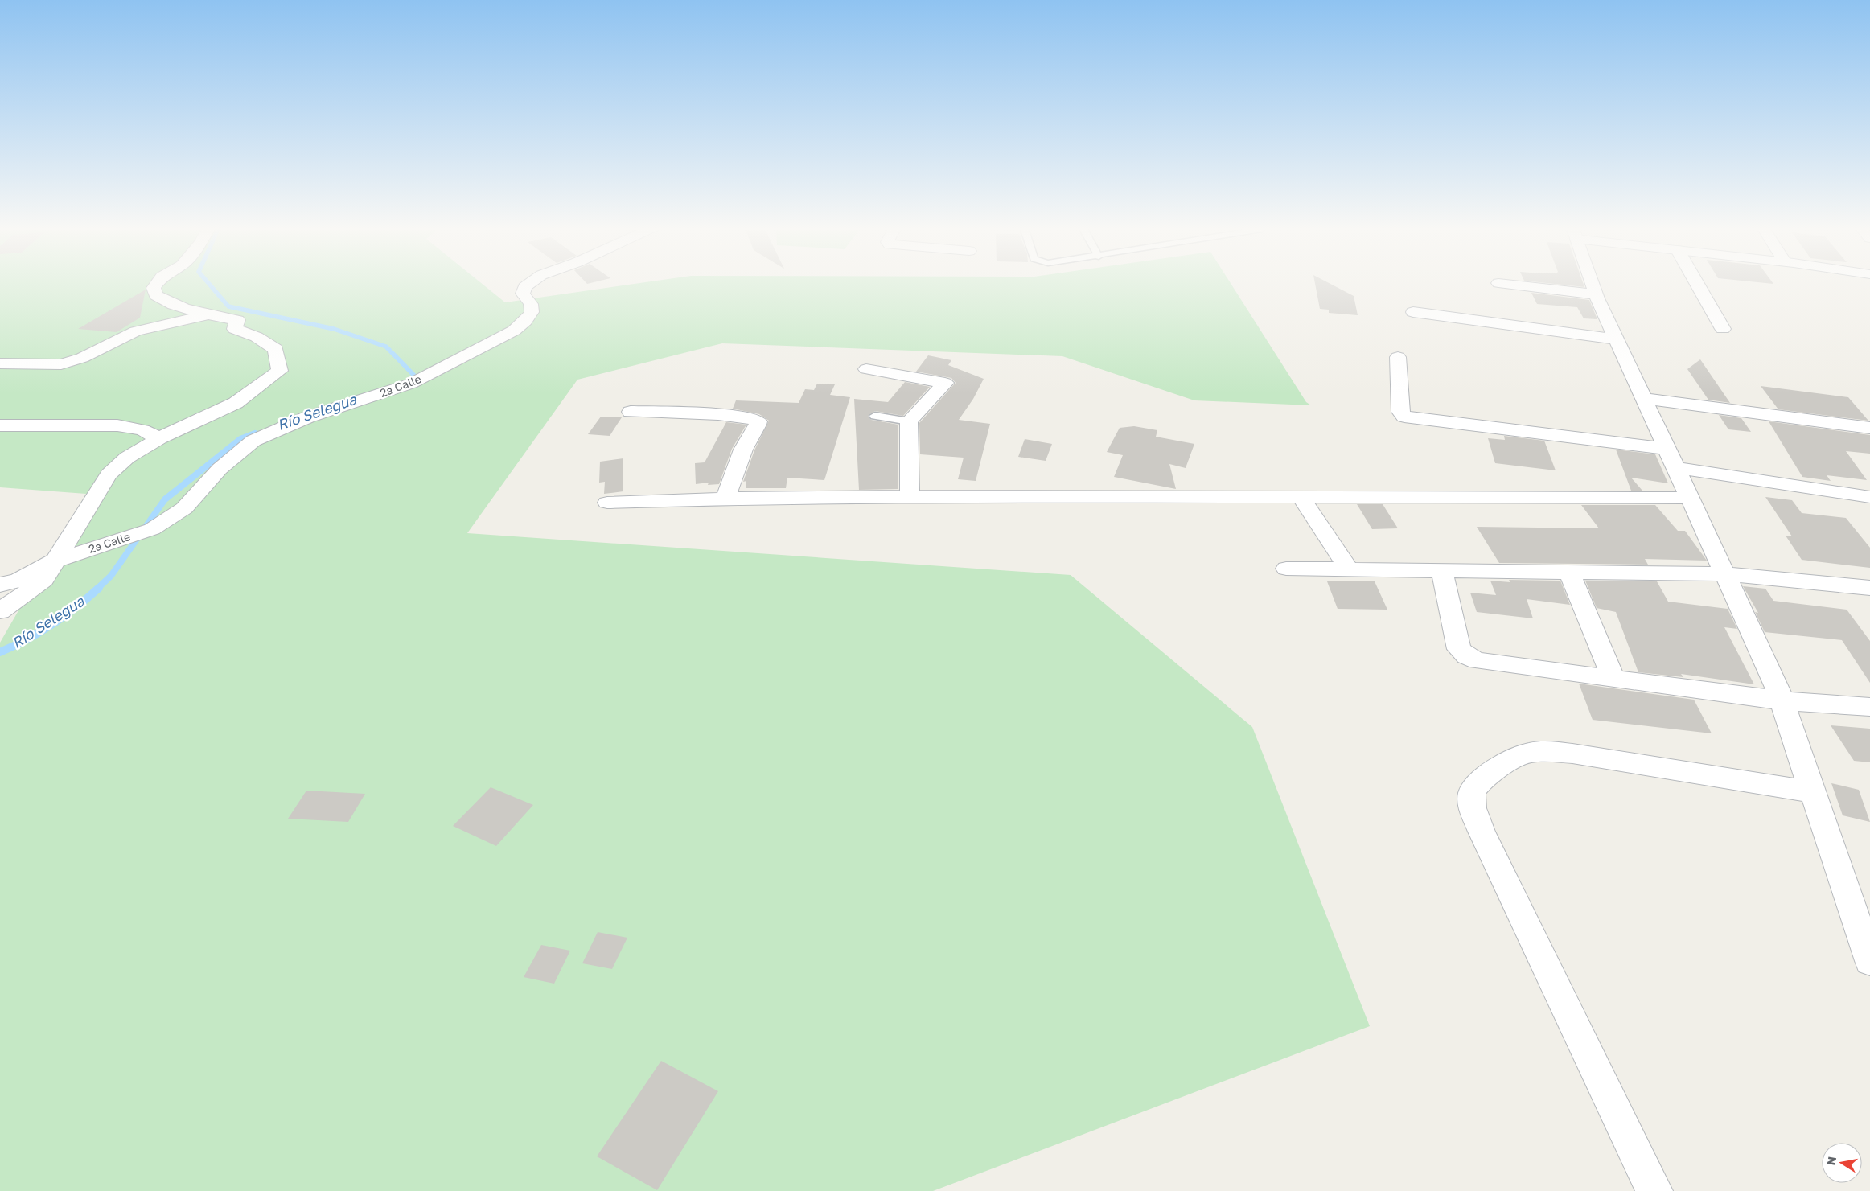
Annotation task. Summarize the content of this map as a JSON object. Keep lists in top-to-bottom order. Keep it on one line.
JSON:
{"streets":{"street":["2a Calle"]},"water":["Río Selegua"],"north":"left"}
